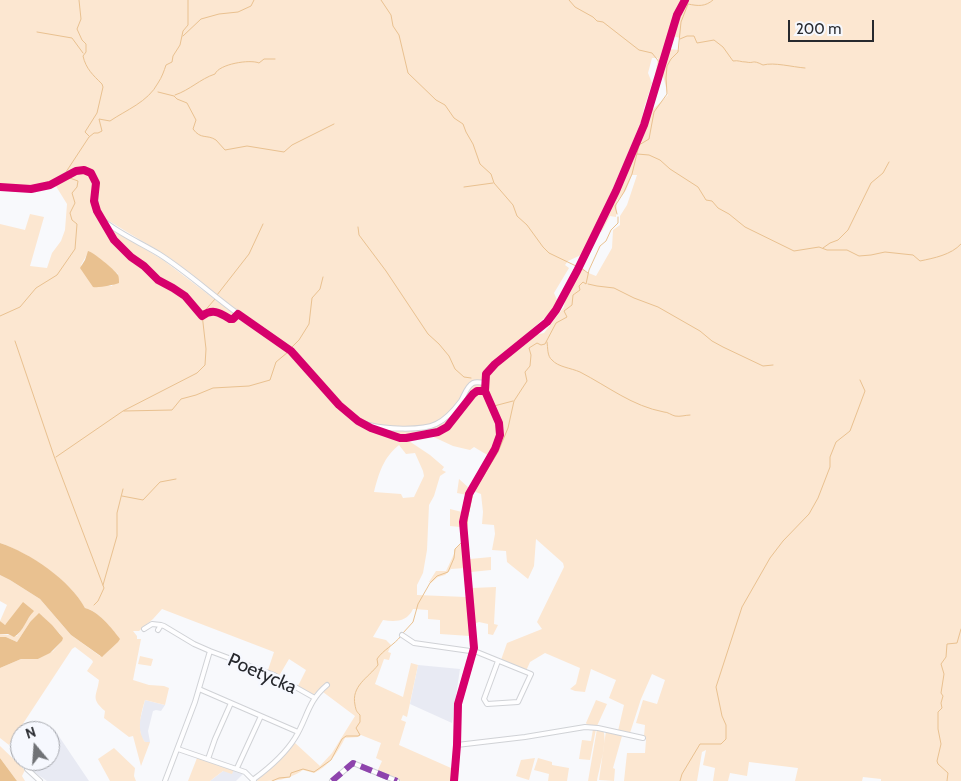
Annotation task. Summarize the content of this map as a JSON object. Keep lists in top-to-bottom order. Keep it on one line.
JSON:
{"streets":{"street":["Poetycka"]},"scale_bar":"200 m","north":"top"}
